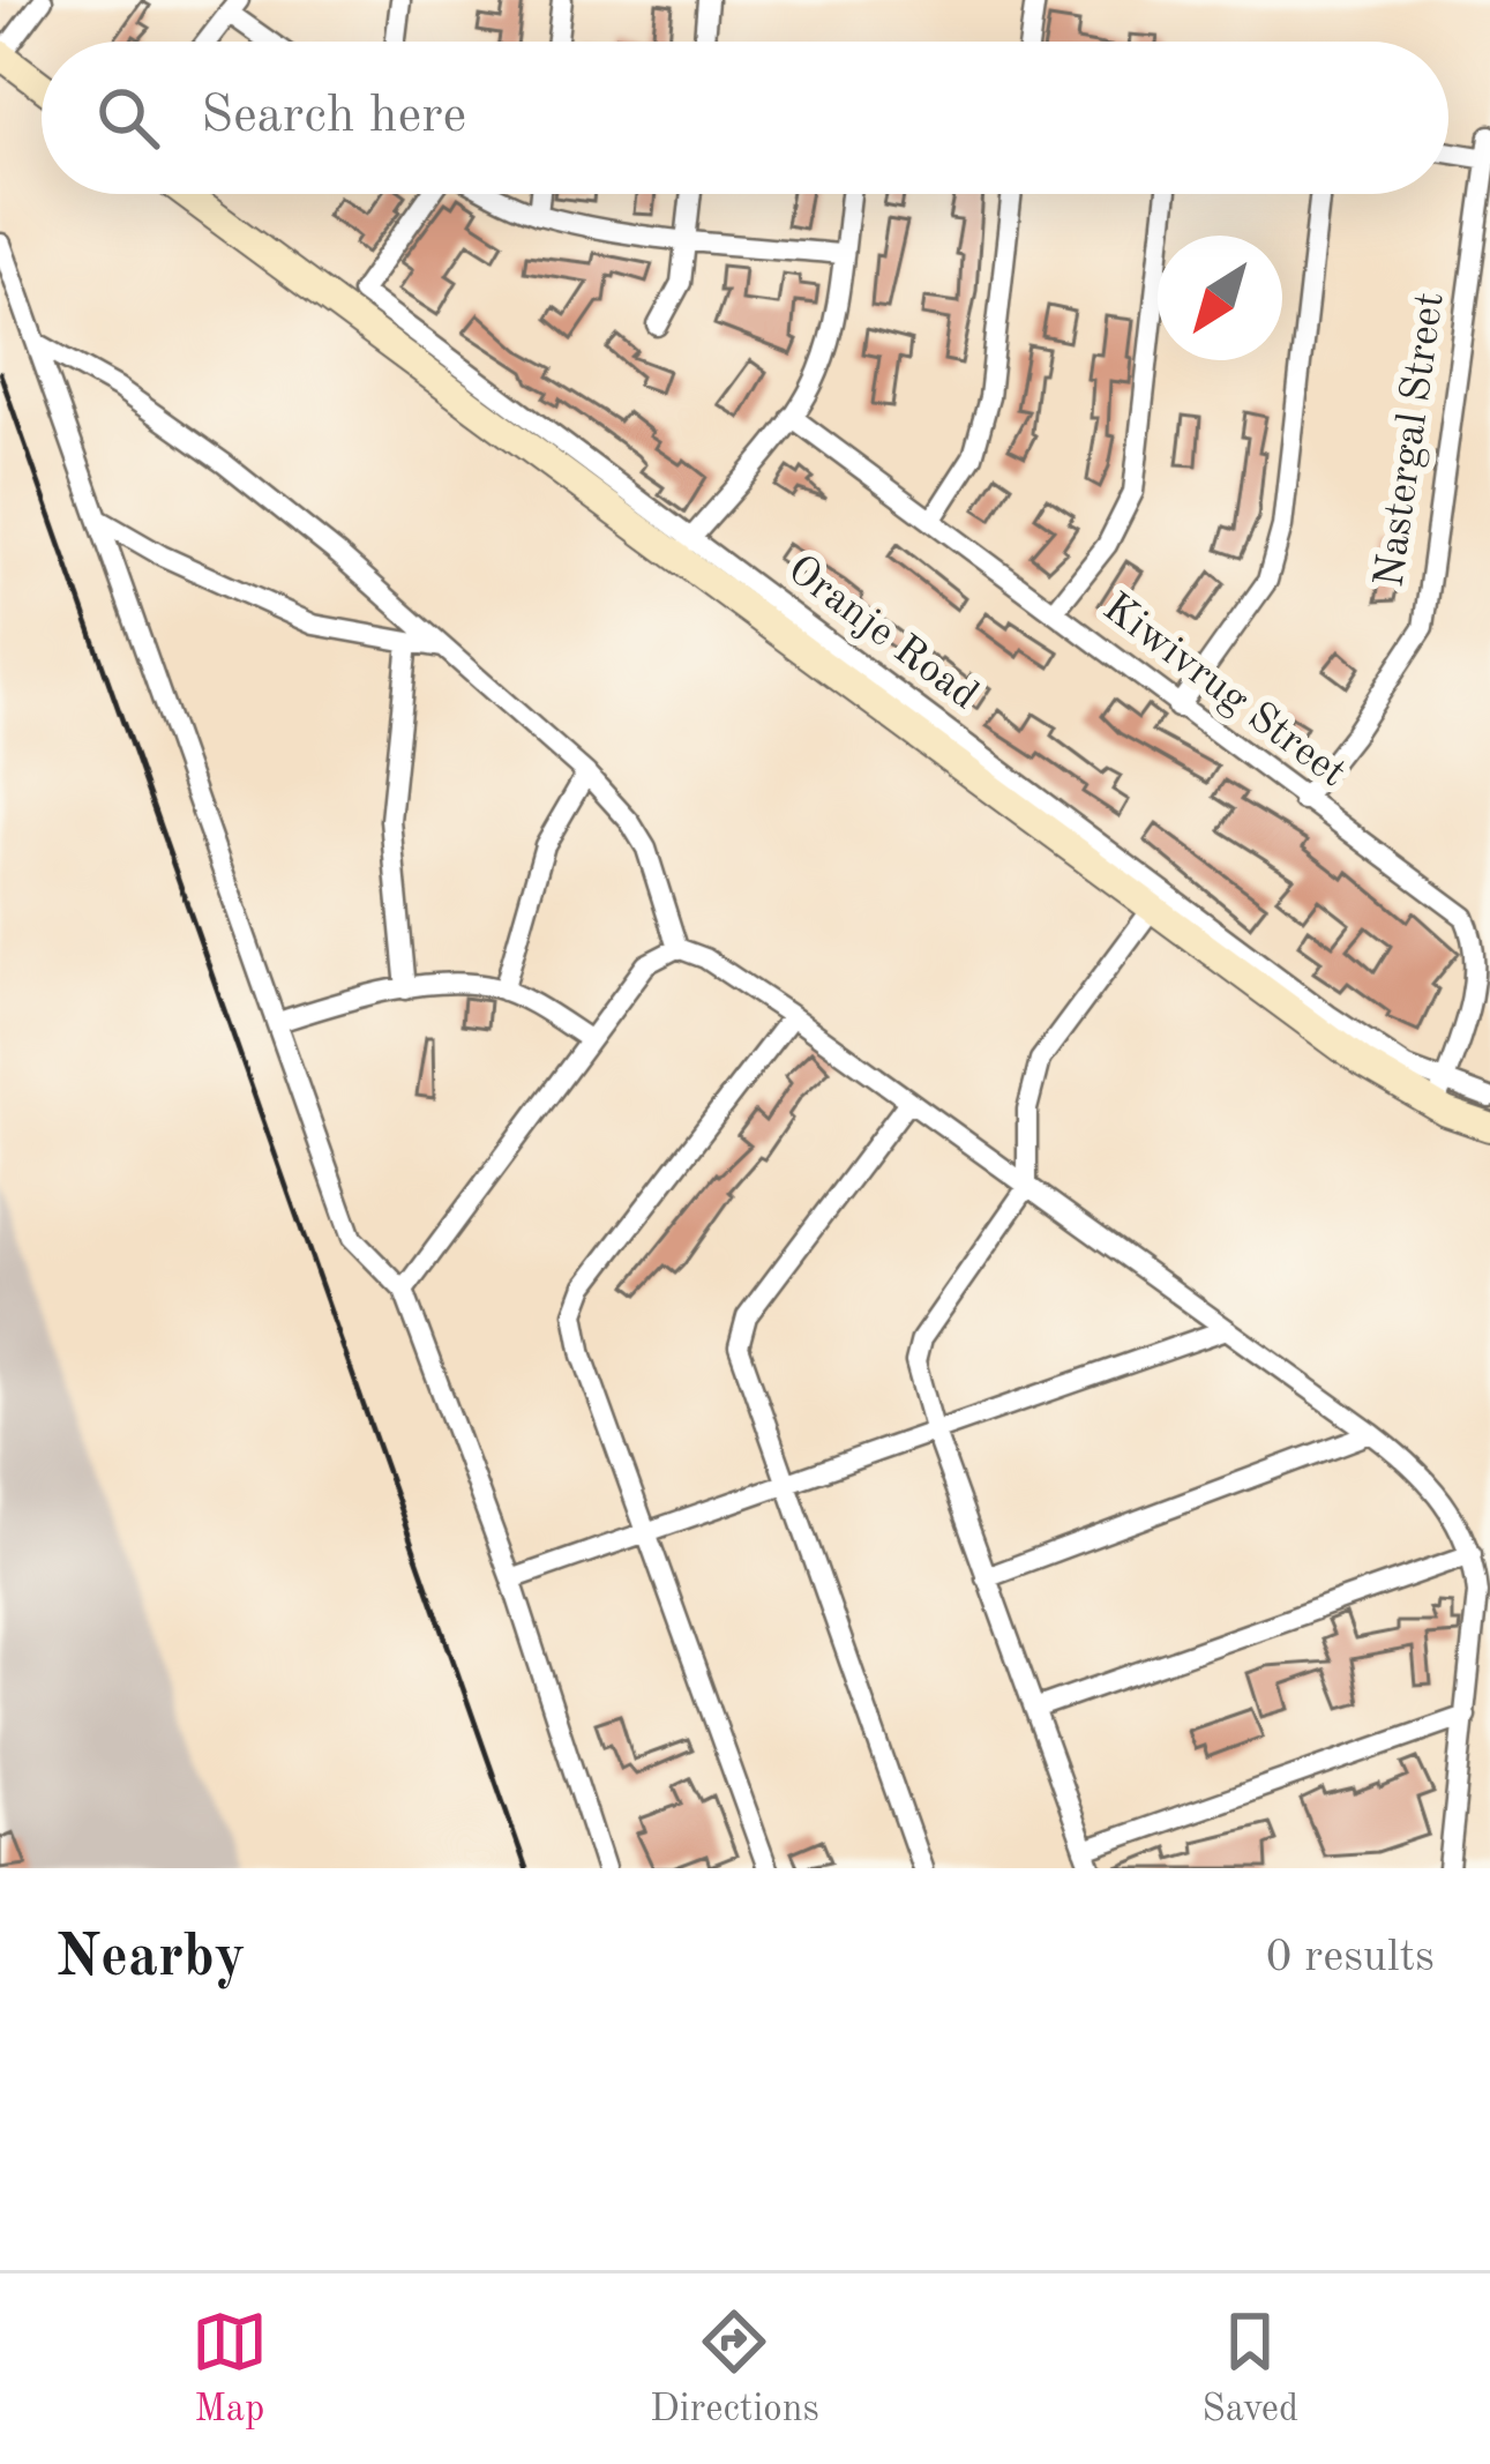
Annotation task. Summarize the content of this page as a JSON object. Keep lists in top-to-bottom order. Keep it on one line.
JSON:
{"streets":{"street":["Nastergal Street","Oranje Road","Kiwivrug Street"]},"crossings":[["Nastergal Street","Kiwivrug Street"],["Oranje Road","Kiwivrug Street"]],"north":"bottom left","page":{"search":"Search here","heading":["Nearby","0 results"],"nav":["Map","Directions","Saved"]}}
